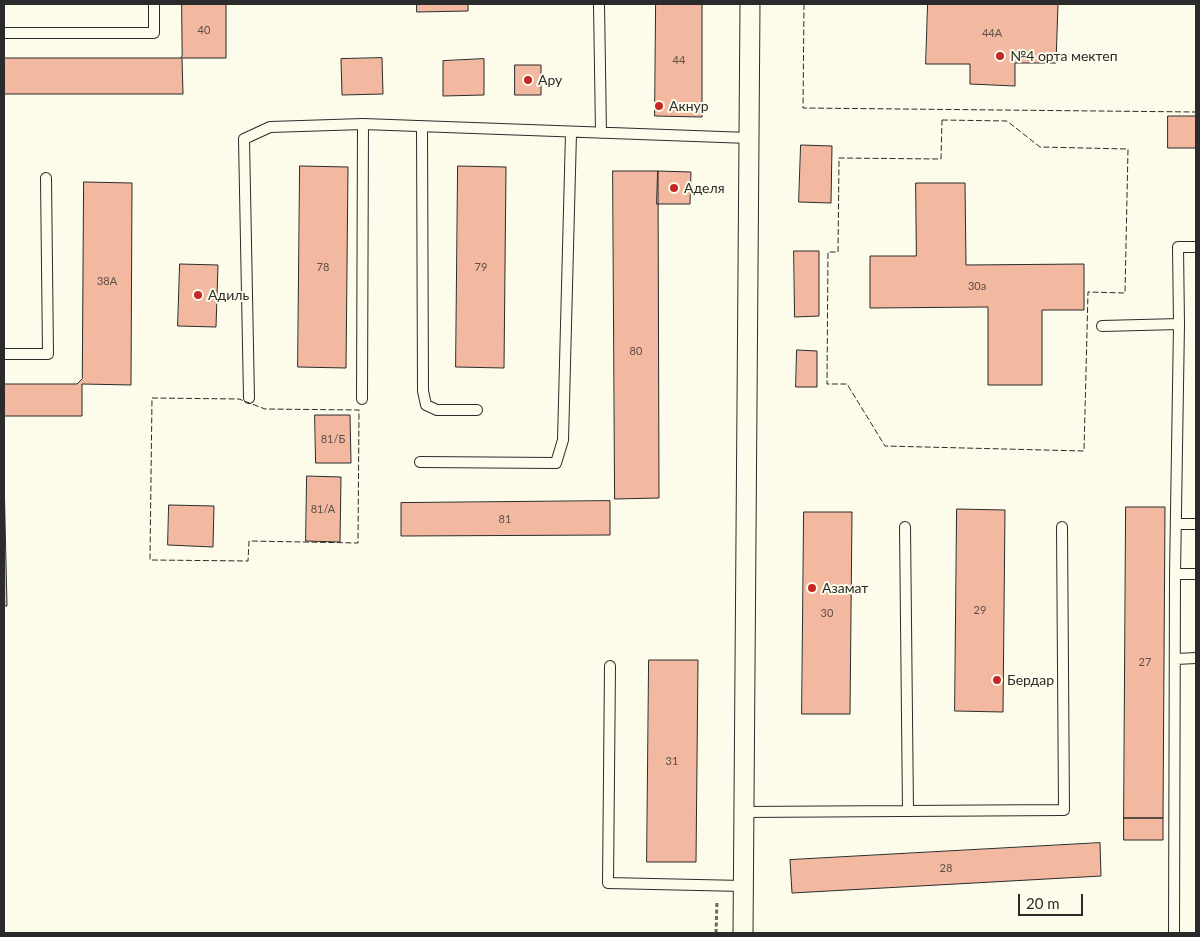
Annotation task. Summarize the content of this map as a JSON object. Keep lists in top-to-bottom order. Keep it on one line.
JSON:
{"places":["№4 орта мектеп","Ару","Акнур","Аделя","Адиль","Азамат","Бердар"],"house_numbers":["40","44А","44","78","79","38А","30а","80","81/Б","81/А","81","29","30","27","31","28"],"scale_bar":"20 m"}
